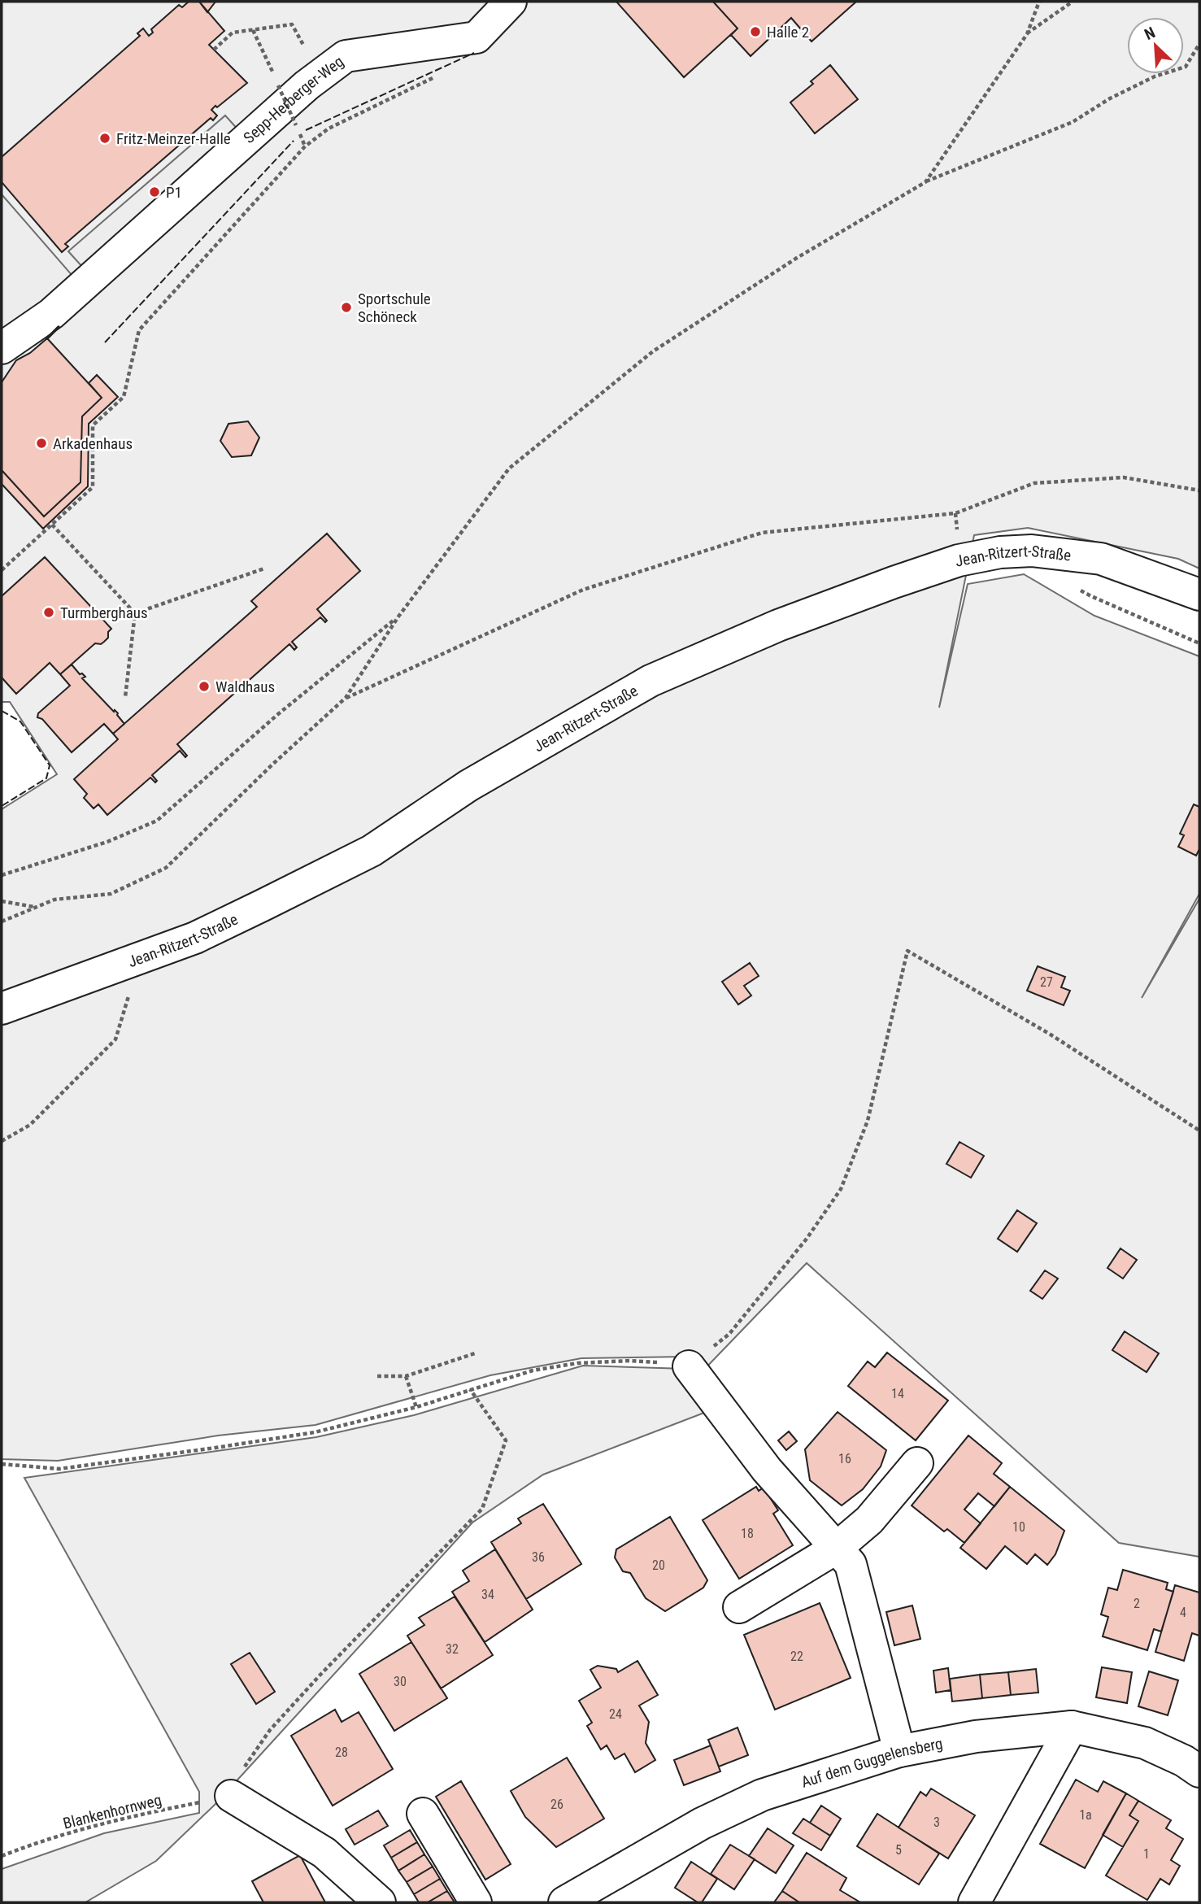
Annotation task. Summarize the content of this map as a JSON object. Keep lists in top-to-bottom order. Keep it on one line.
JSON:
{"streets":{"street":["Sepp-Herberger-Weg","Jean-Ritzert-Straße","Auf dem Guggelensberg"],"path":["Blankenhornweg"]},"places":["Halle 2","Fritz-Meinzer-Halle","P1","Sportschule Schöneck","Arkadenhaus","Turmberghaus","Waldhaus"],"house_numbers":["27","14","16","10","18","36","20","34","2","4","32","22","30","24","28","26","1a","3","5","1"],"north":"top left"}
